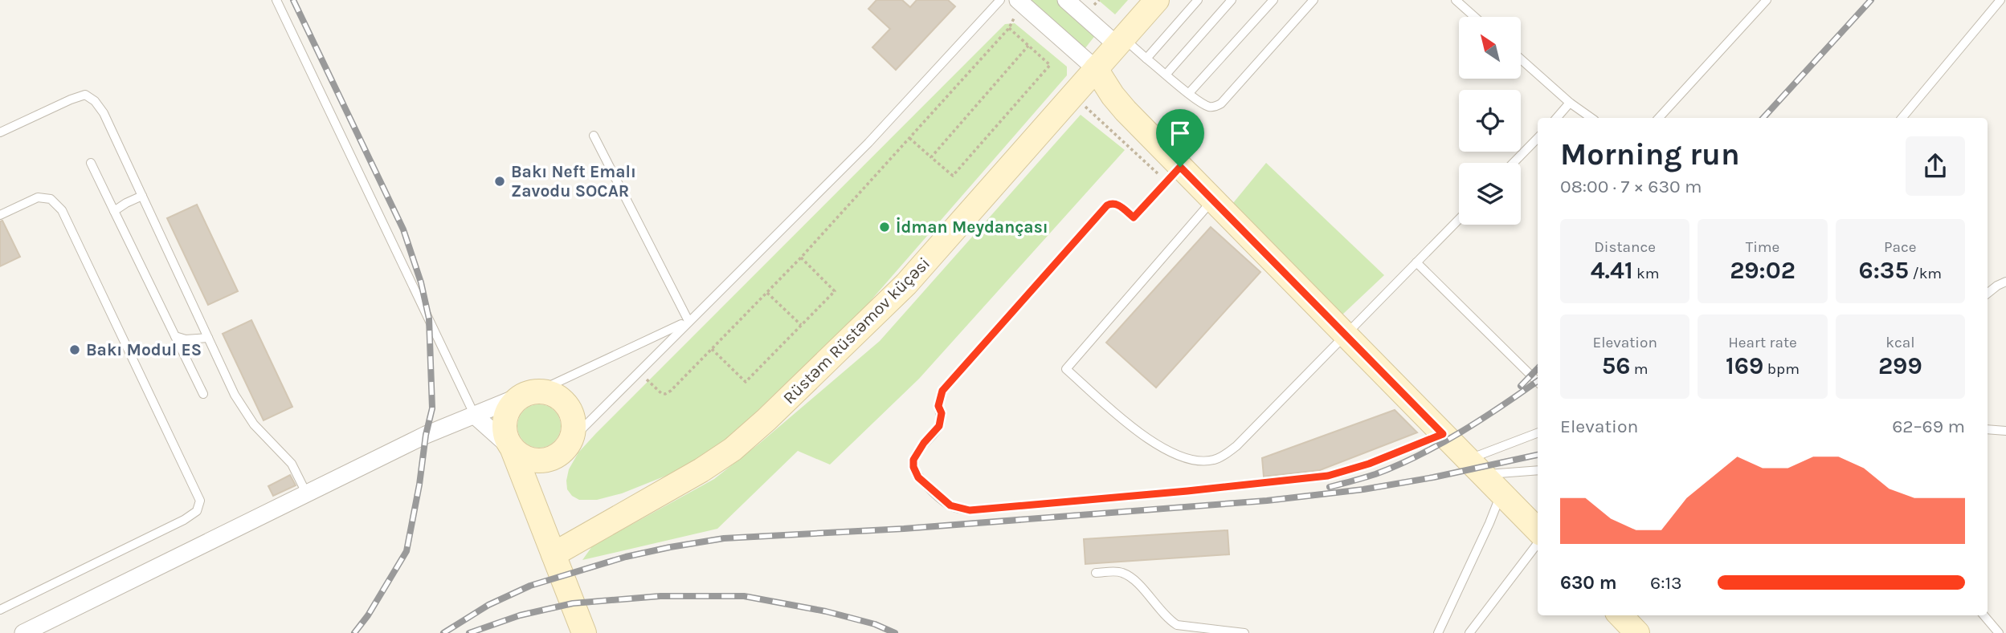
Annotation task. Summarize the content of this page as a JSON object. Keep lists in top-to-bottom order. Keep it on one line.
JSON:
{"streets":{"street":["Rüstəm Rüstəmov küçəsi"]},"places":["Bakı Neft Emalı Zavodu SOCAR","İdman Meydançası","Bakı Modul ES"],"north":"top left","page":{"heading":["Morning run","08:00 · 7 × 630 m"],"stats":[["Distance","4.41 km"],["Time","29:02"],["Pace","6:35 /km"],["Elevation","56 m"],["Heart rate","169 bpm"],["kcal","299"]],"chart":["Elevation","62–69 m"],"list":[{"name":"630 m","note":"6:13"}]}}
